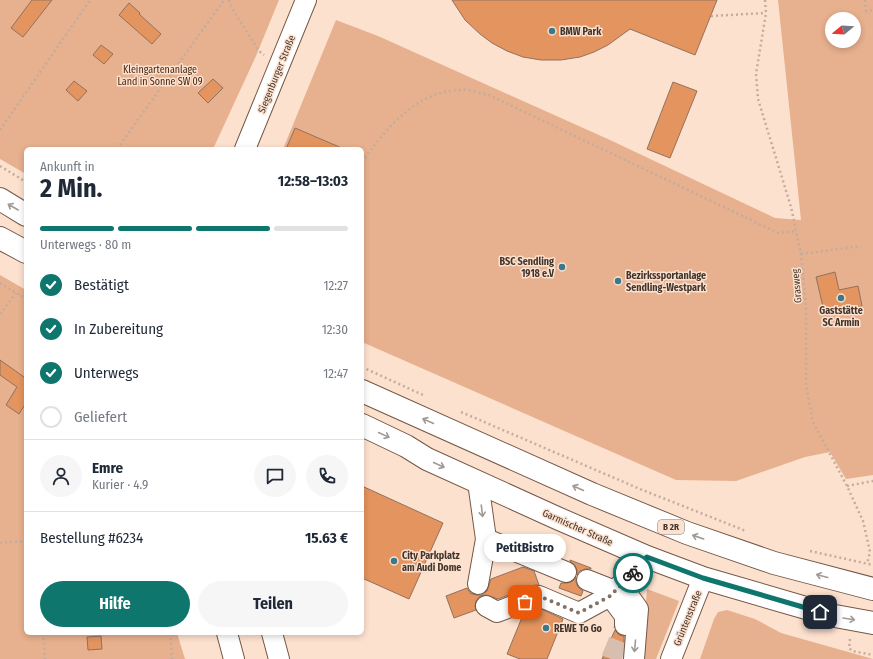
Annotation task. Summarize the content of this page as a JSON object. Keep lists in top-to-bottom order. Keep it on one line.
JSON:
{"streets":{"highway":["Garmischer Straße","B 2R"],"street":["Siegenburger Straße","Grüntenstraße"],"path":["Grasweg"]},"crossings":[["Grasweg","B 2R"],["Garmischer Straße","Grüntenstraße"]],"parks":["Kleingartenanlage Land in Sonne SW 09"],"places":["BMW Park","BSC Sendling 1918 e.V","Bezirkssportanlage Sendling-Westpark","Gaststätte SC Armin","City Parkplatz am Audi Dome","PetitBistro","REWE To Go"],"north":"left","page":{"heading":["2 Min.","Ankunft in","12:58–13:03"],"panel":["Emre","Kurier · 4.9","Bestellung #6234","15.63 €"],"bar":"Unterwegs · 80 m","list":[["Bestätigt","12:27"],["In Zubereitung","12:30"],["Unterwegs","12:47"],"Geliefert"],"bubble":"PetitBistro","buttons":["Hilfe","Teilen"]}}
